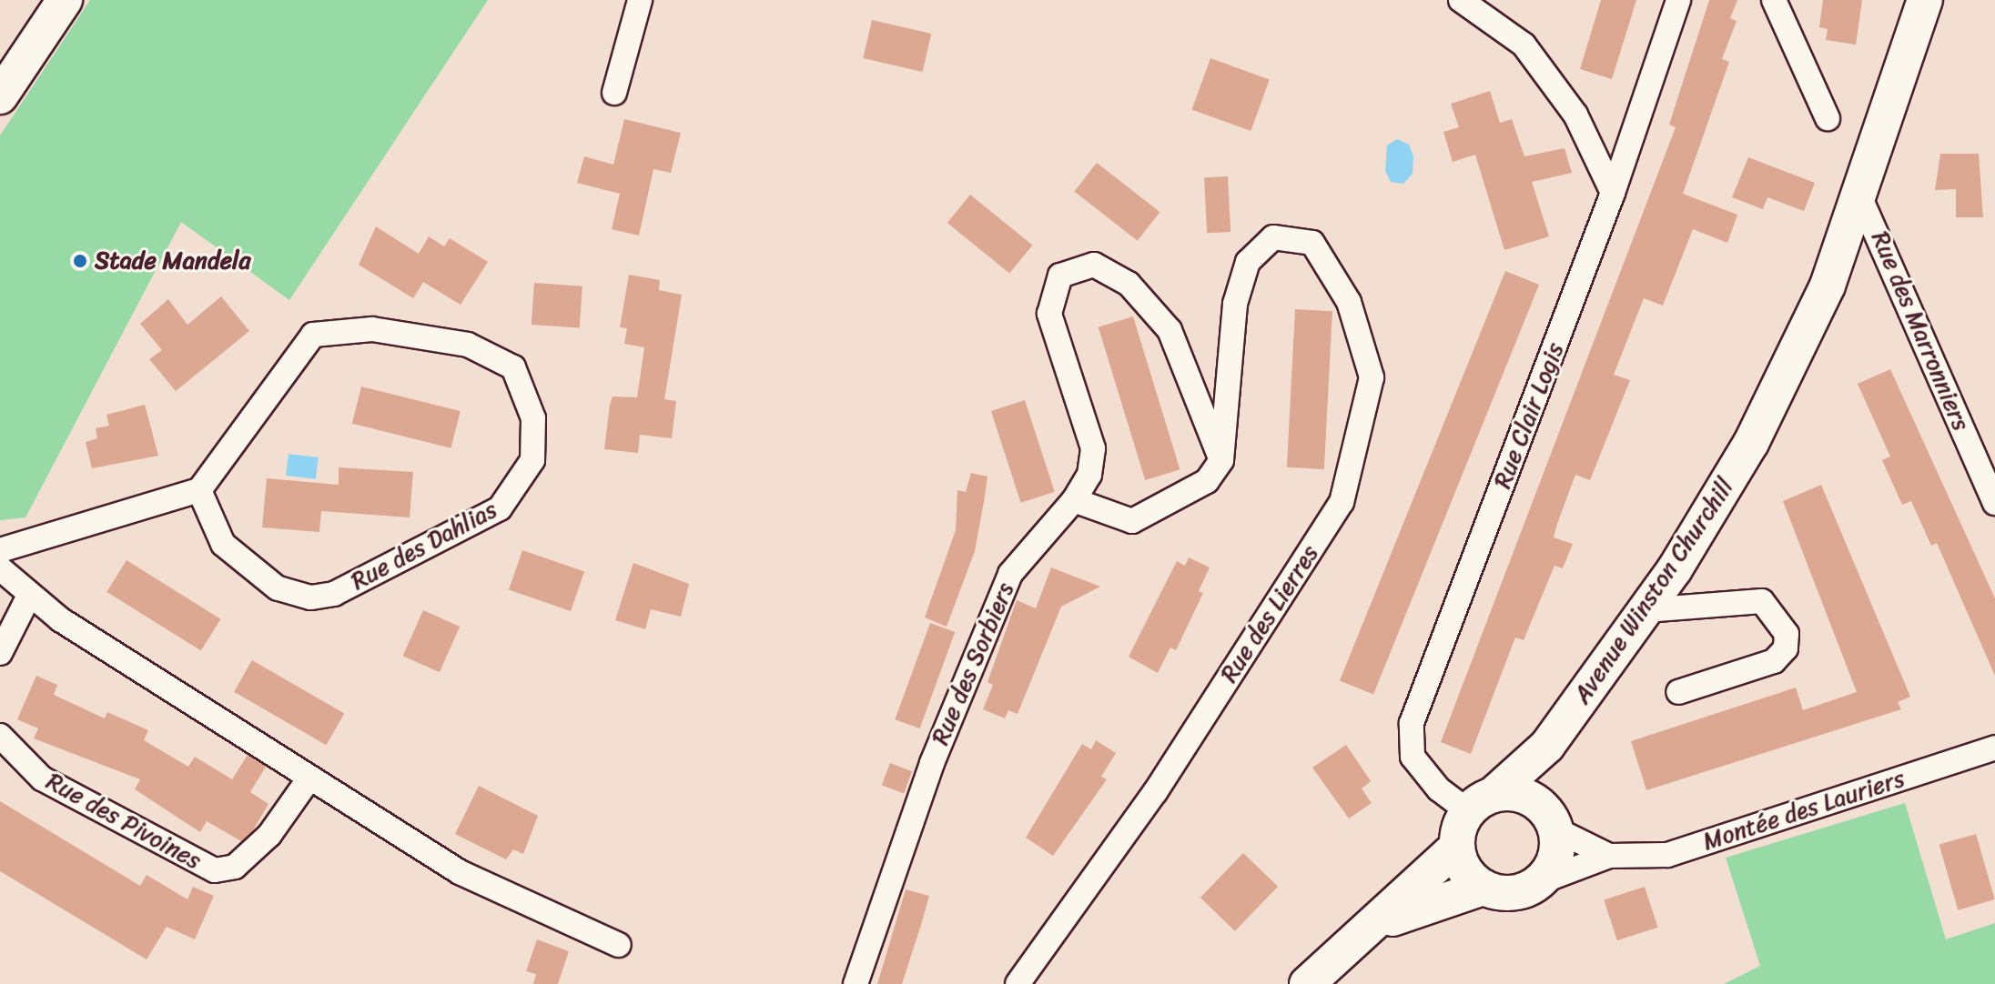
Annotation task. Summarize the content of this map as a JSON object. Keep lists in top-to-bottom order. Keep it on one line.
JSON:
{"streets":{"main road":["Avenue Winston Churchill"],"street":["Rue des Marronniers","Rue Clair Logis","Rue des Dahlias","Rue des Lierres","Rue des Sorbiers","Montée des Lauriers","Rue des Pivoines"]},"crossings":[["Rue des Marronniers","Avenue Winston Churchill"],["Rue Clair Logis","Avenue Winston Churchill"],["Rue Clair Logis","Montée des Lauriers"],["Avenue Winston Churchill","Montée des Lauriers"],["Rue des Lierres","Rue des Sorbiers"]],"places":["Stade Mandela"]}
